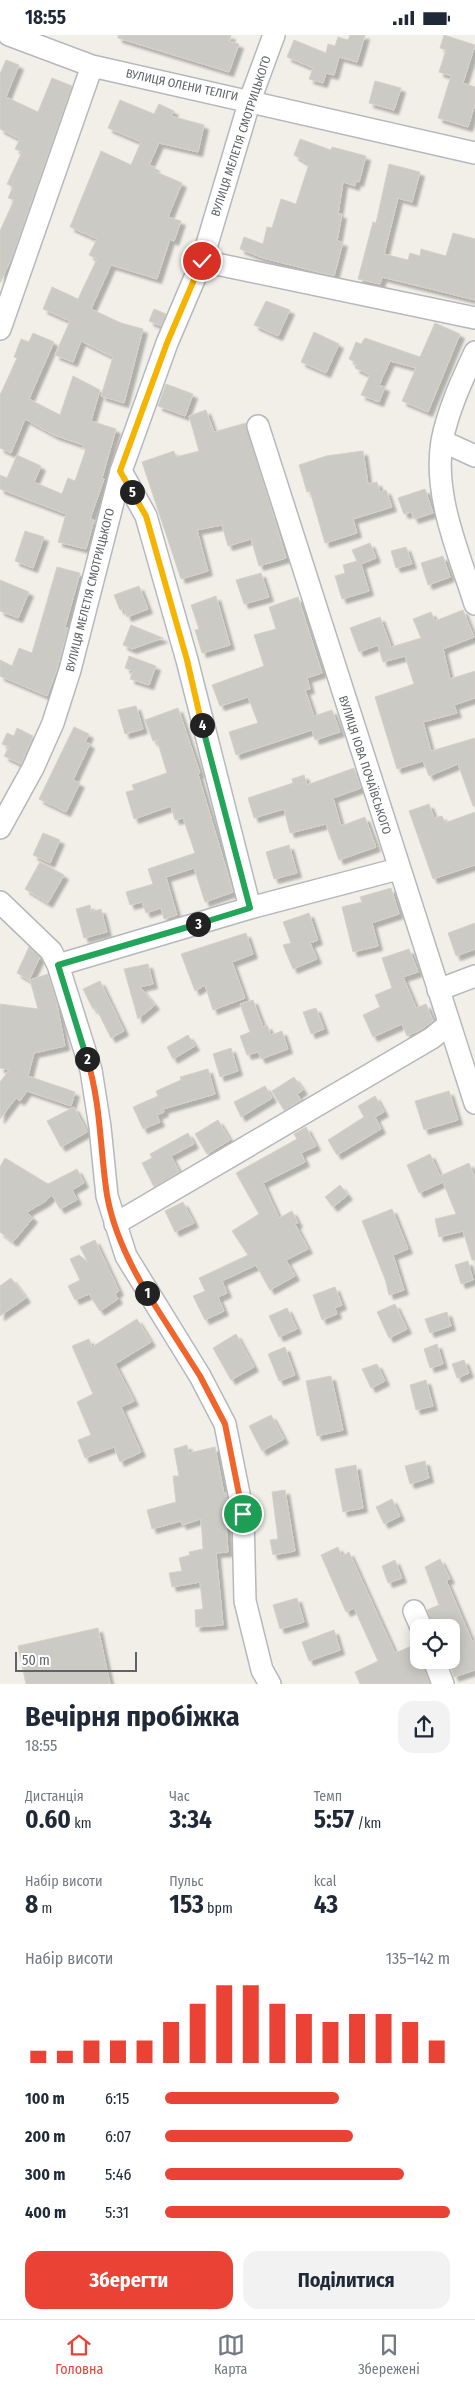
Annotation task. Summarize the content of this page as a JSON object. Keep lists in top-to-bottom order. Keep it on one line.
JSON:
{"streets":{"street":["ВУЛИЦЯ ОЛЕНИ ТЕЛІГИ","ВУЛИЦЯ МЕЛЕТІЯ СМОТРИЦЬКОГО","ВУЛИЦЯ ІОВА ПОЧАЇВСЬКОГО"]},"crossings":[["ВУЛИЦЯ ОЛЕНИ ТЕЛІГИ","ВУЛИЦЯ МЕЛЕТІЯ СМОТРИЦЬКОГО"]],"scale_bar":"50 m","page":{"status":"18:55","pins":["5","4","3","2","1"],"scale":"50 m","heading":["Вечірня пробіжка","18:55"],"stats":[["Дистанція","0.60 km"],["Час","3:34"],["Темп","5:57 /km"],["Набір висоти","8 m"],["Пульс","153 bpm"],["kcal","43"]],"chart":["Набір висоти","135–142 m"],"list":[{"name":"100 m","note":"6:15"},{"name":"200 m","note":"6:07"},{"name":"300 m","note":"5:46"},{"name":"400 m","note":"5:31"}],"buttons":["Зберегти","Поділитися"],"tabs":["Головна","Карта","Збережені"]}}
